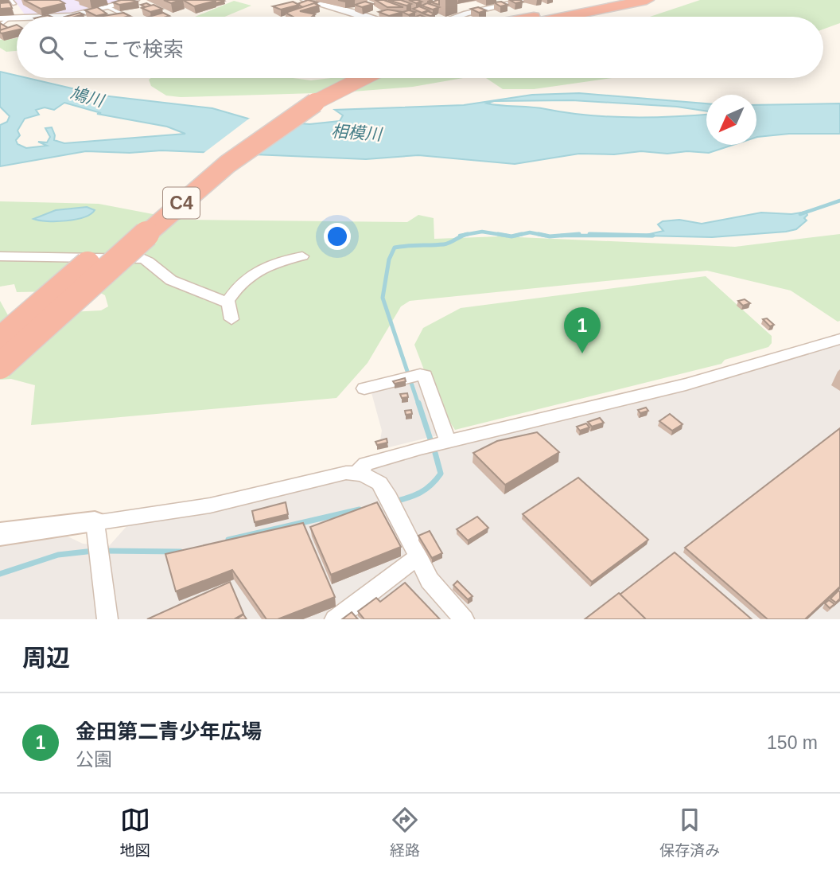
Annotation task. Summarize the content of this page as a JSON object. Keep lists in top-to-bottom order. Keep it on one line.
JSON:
{"streets":{"highway":["C4"]},"water":["鳩川","相模川"],"north":"bottom left","page":{"search":"ここで検索","pins":"1","heading":"周辺","list":[{"mark":"1","name":"金田第二青少年広場","note":"公園","value":"150 m"}],"nav":["地図","経路","保存済み"]}}
